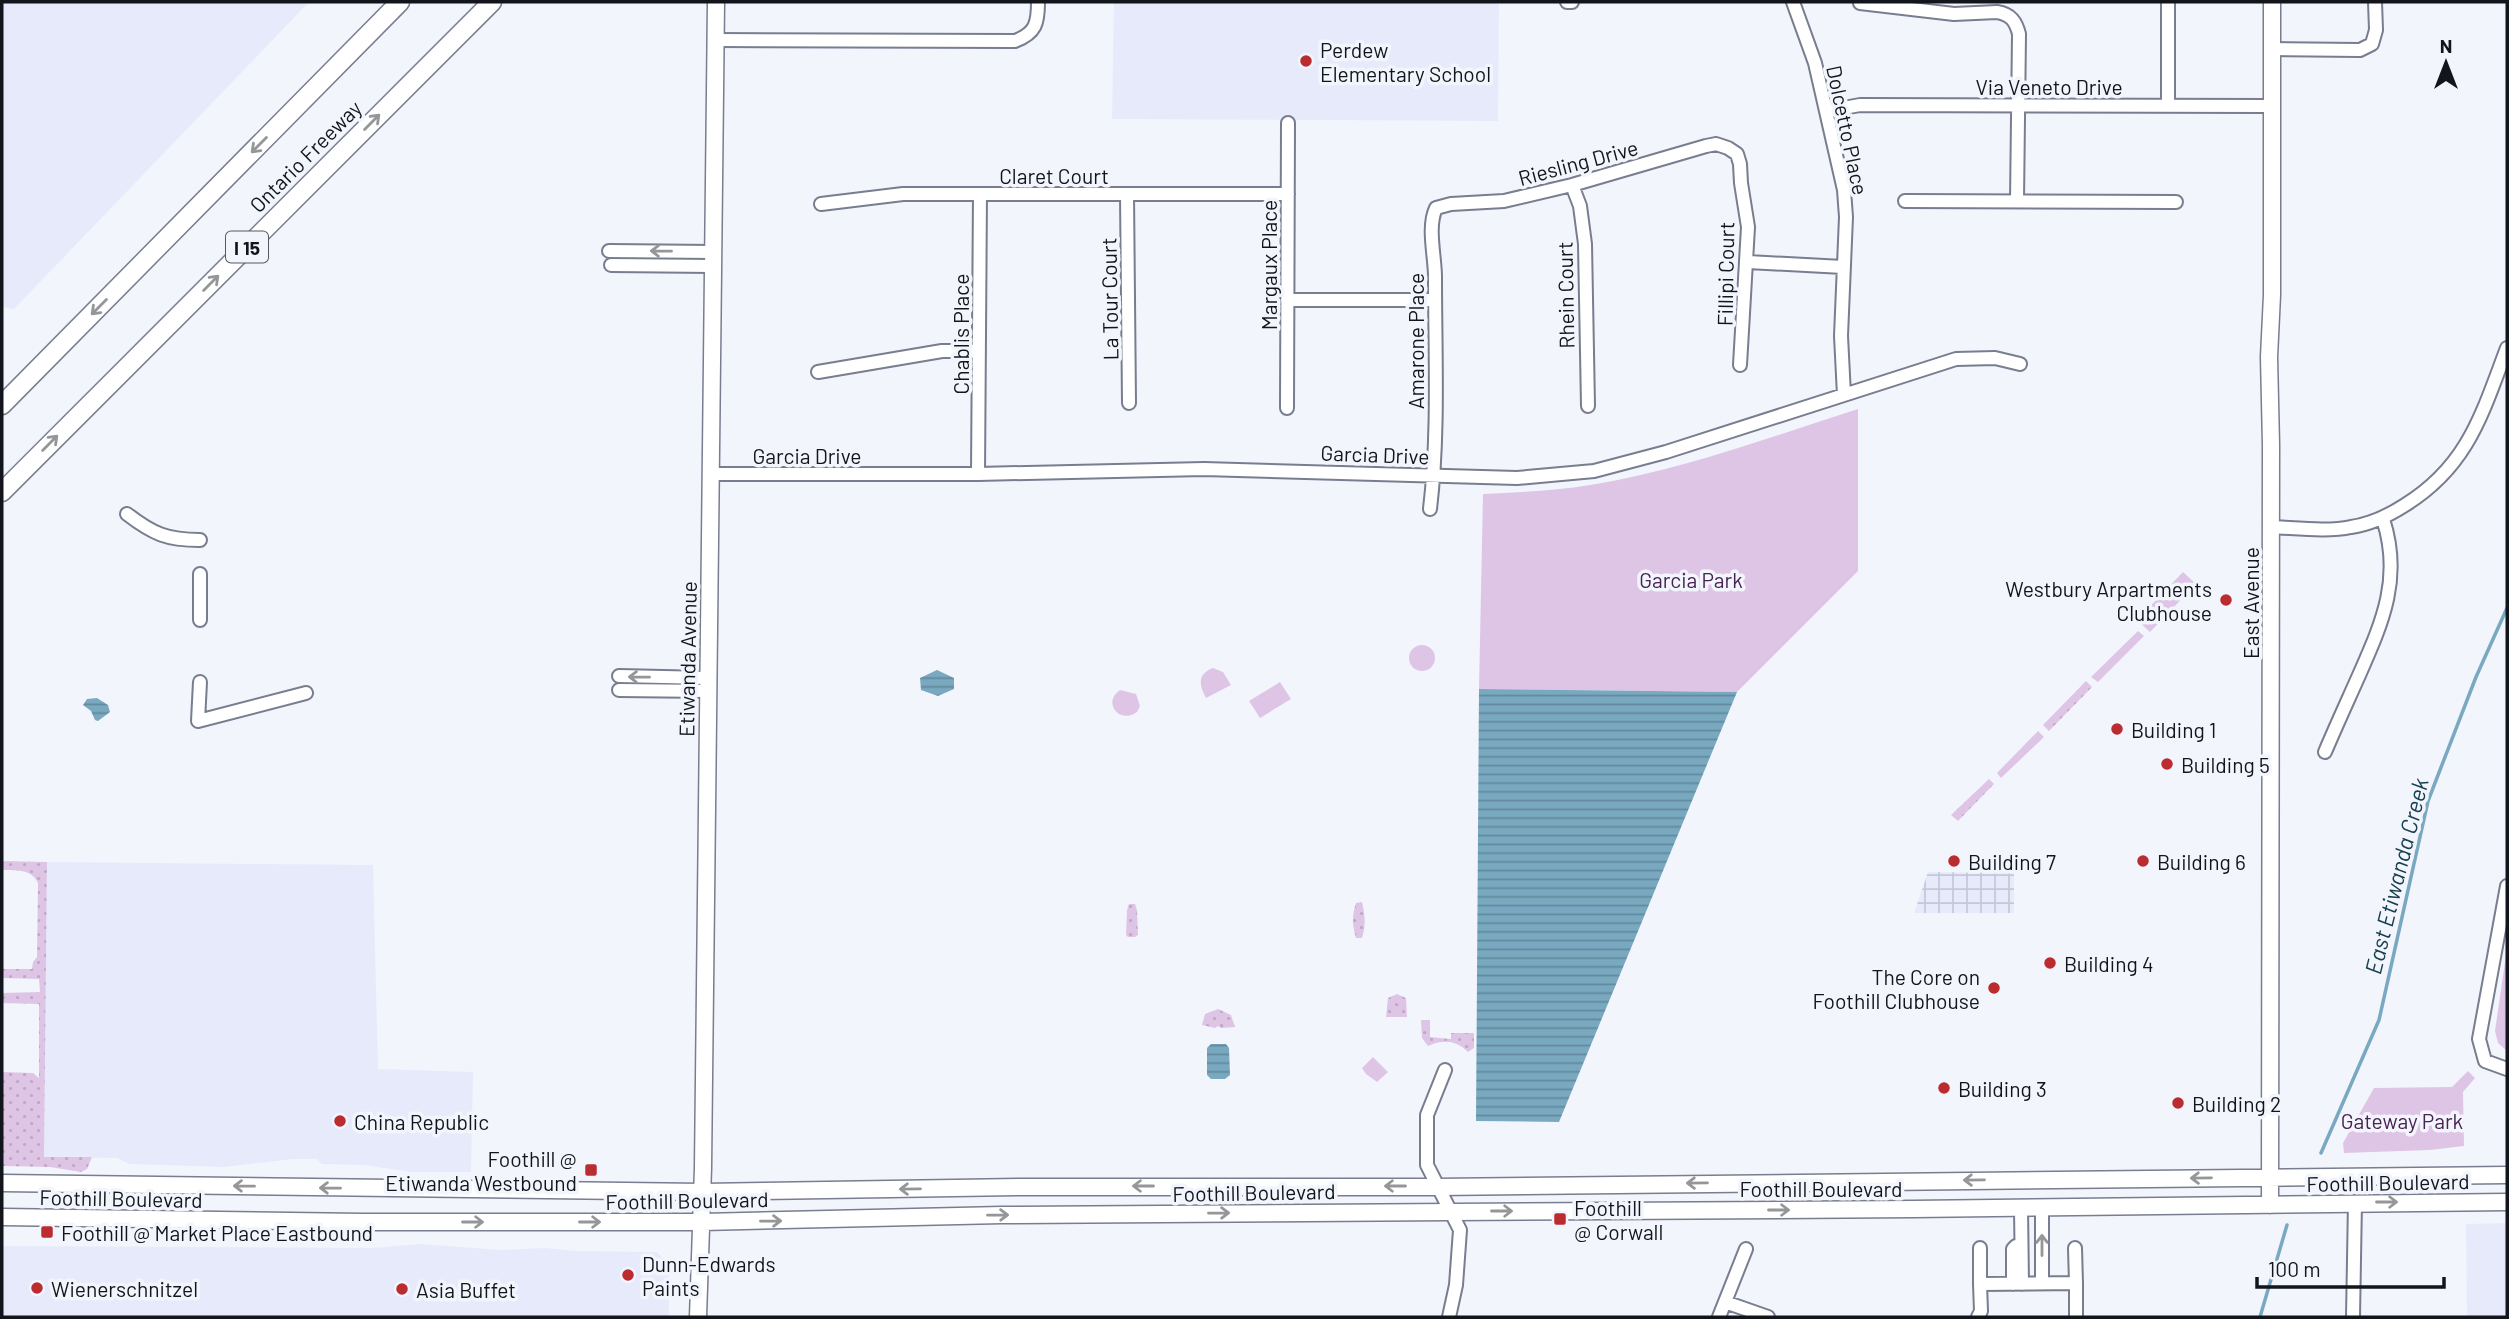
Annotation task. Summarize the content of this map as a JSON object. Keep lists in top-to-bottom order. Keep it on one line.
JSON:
{"streets":{"highway":["Ontario Freeway","I 15"],"main road":["East Avenue","Etiwanda Avenue","Foothill Boulevard"],"street":["Via Veneto Drive","Dolcetto Place","Riesling Drive","Claret Court","Margaux Place","Fillipi Court","Rhein Court","La Tour Court","Chablis Place","Amarone Place","Garcia Drive"]},"crossings":[["Via Veneto Drive","Dolcetto Place"],["Via Veneto Drive","East Avenue"],["Dolcetto Place","Garcia Drive"],["Riesling Drive","Fillipi Court"],["Riesling Drive","Rhein Court"],["Riesling Drive","Amarone Place"],["Claret Court","Margaux Place"],["Claret Court","La Tour Court"],["Claret Court","Chablis Place"],["Chablis Place","Garcia Drive"],["Amarone Place","Garcia Drive"],["Garcia Drive","Etiwanda Avenue"],["East Avenue","Foothill Boulevard"],["Etiwanda Avenue","Foothill Boulevard"]],"water":["East Etiwanda Creek"],"parks":["Garcia Park","Gateway Park"],"places":{"other":["Perdew Elementary School","Westbury Arpartments Clubhouse","Building 1","Building 5","Building 7","Building 6","Building 4","The Core on Foothill Clubhouse","Building 3","Building 2","China Republic","Dunn-Edwards Paints","Wienerschnitzel","Asia Buffet"],"transit":["Foothill @ Etiwanda Westbound","Foothill @ Corwall","Foothill @ Market Place Eastbound"]},"scale_bar":"100 m","north":"top"}
